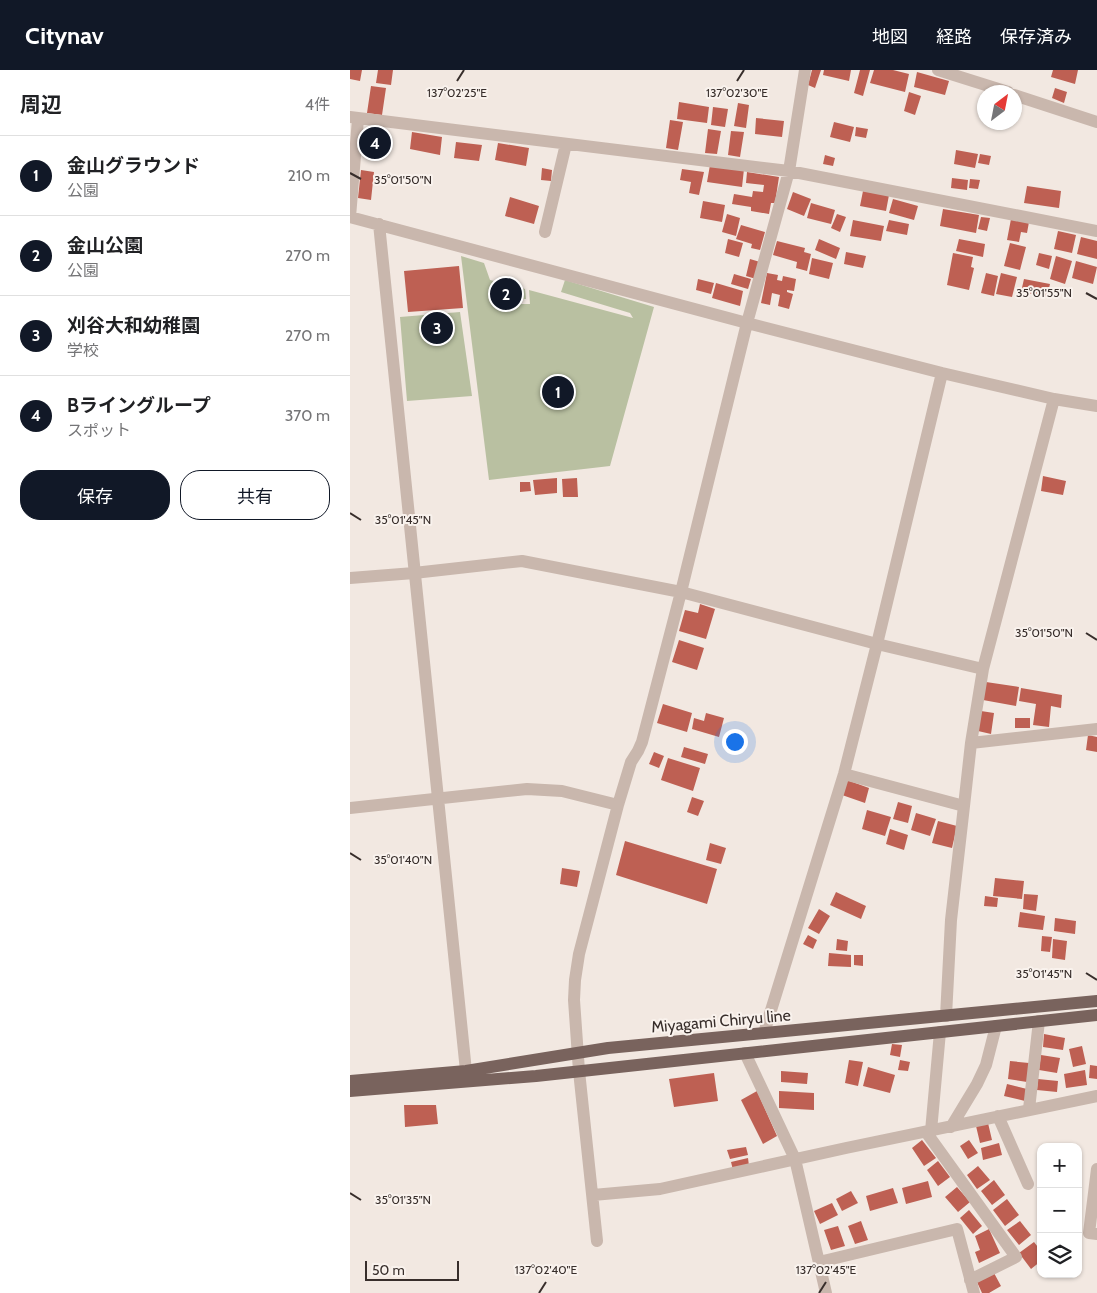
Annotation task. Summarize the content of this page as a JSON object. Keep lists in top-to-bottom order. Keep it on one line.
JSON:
{"streets":{"main road":["Miyagami Chiryu line"]},"scale_bar":"50 m","north":"top right","page":{"header":"Citynav","nav":["地図","経路","保存済み"],"heading":["周辺","4件"],"pins":["4","2","3","1"],"list":[{"mark":"1","name":"金山グラウンド","note":"公園","value":"210 m"},{"mark":"2","name":"金山公園","note":"公園","value":"270 m"},{"mark":"3","name":"刈谷大和幼稚園","note":"学校","value":"270 m"},{"mark":"4","name":"Bライングループ","note":"スポット","value":"370 m"}],"buttons":["保存","共有"],"map_buttons":["+","−"],"scale":"50 m"},"coordinates":["137°02'25\"E","137°02'30\"E","35°01'50\"N","35°01'55\"N","35°01'45\"N","35°01'40\"N","35°01'35\"N","137°02'40\"E","137°02'45\"E"]}
